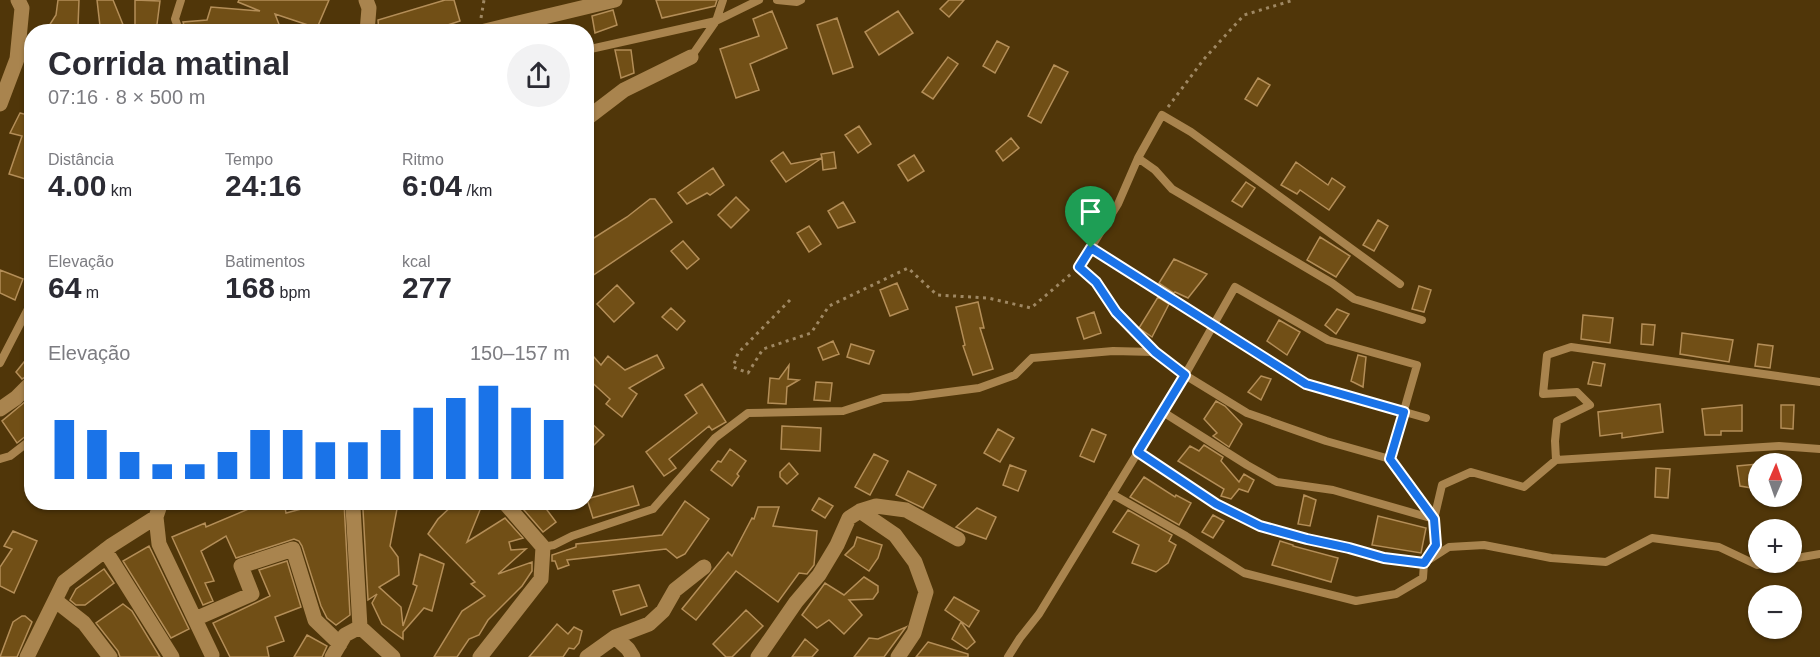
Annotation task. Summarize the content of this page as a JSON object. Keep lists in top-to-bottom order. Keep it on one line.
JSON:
{"north":"top","page":{"heading":["Corrida matinal","07:16 · 8 × 500 m"],"stats":[["Distância","4.00 km"],["Tempo","24:16"],["Ritmo","6:04 /km"],["Elevação","64 m"],["Batimentos","168 bpm"],["kcal","277"]],"chart":["Elevação","150–157 m"],"map_buttons":["+","−"]}}
